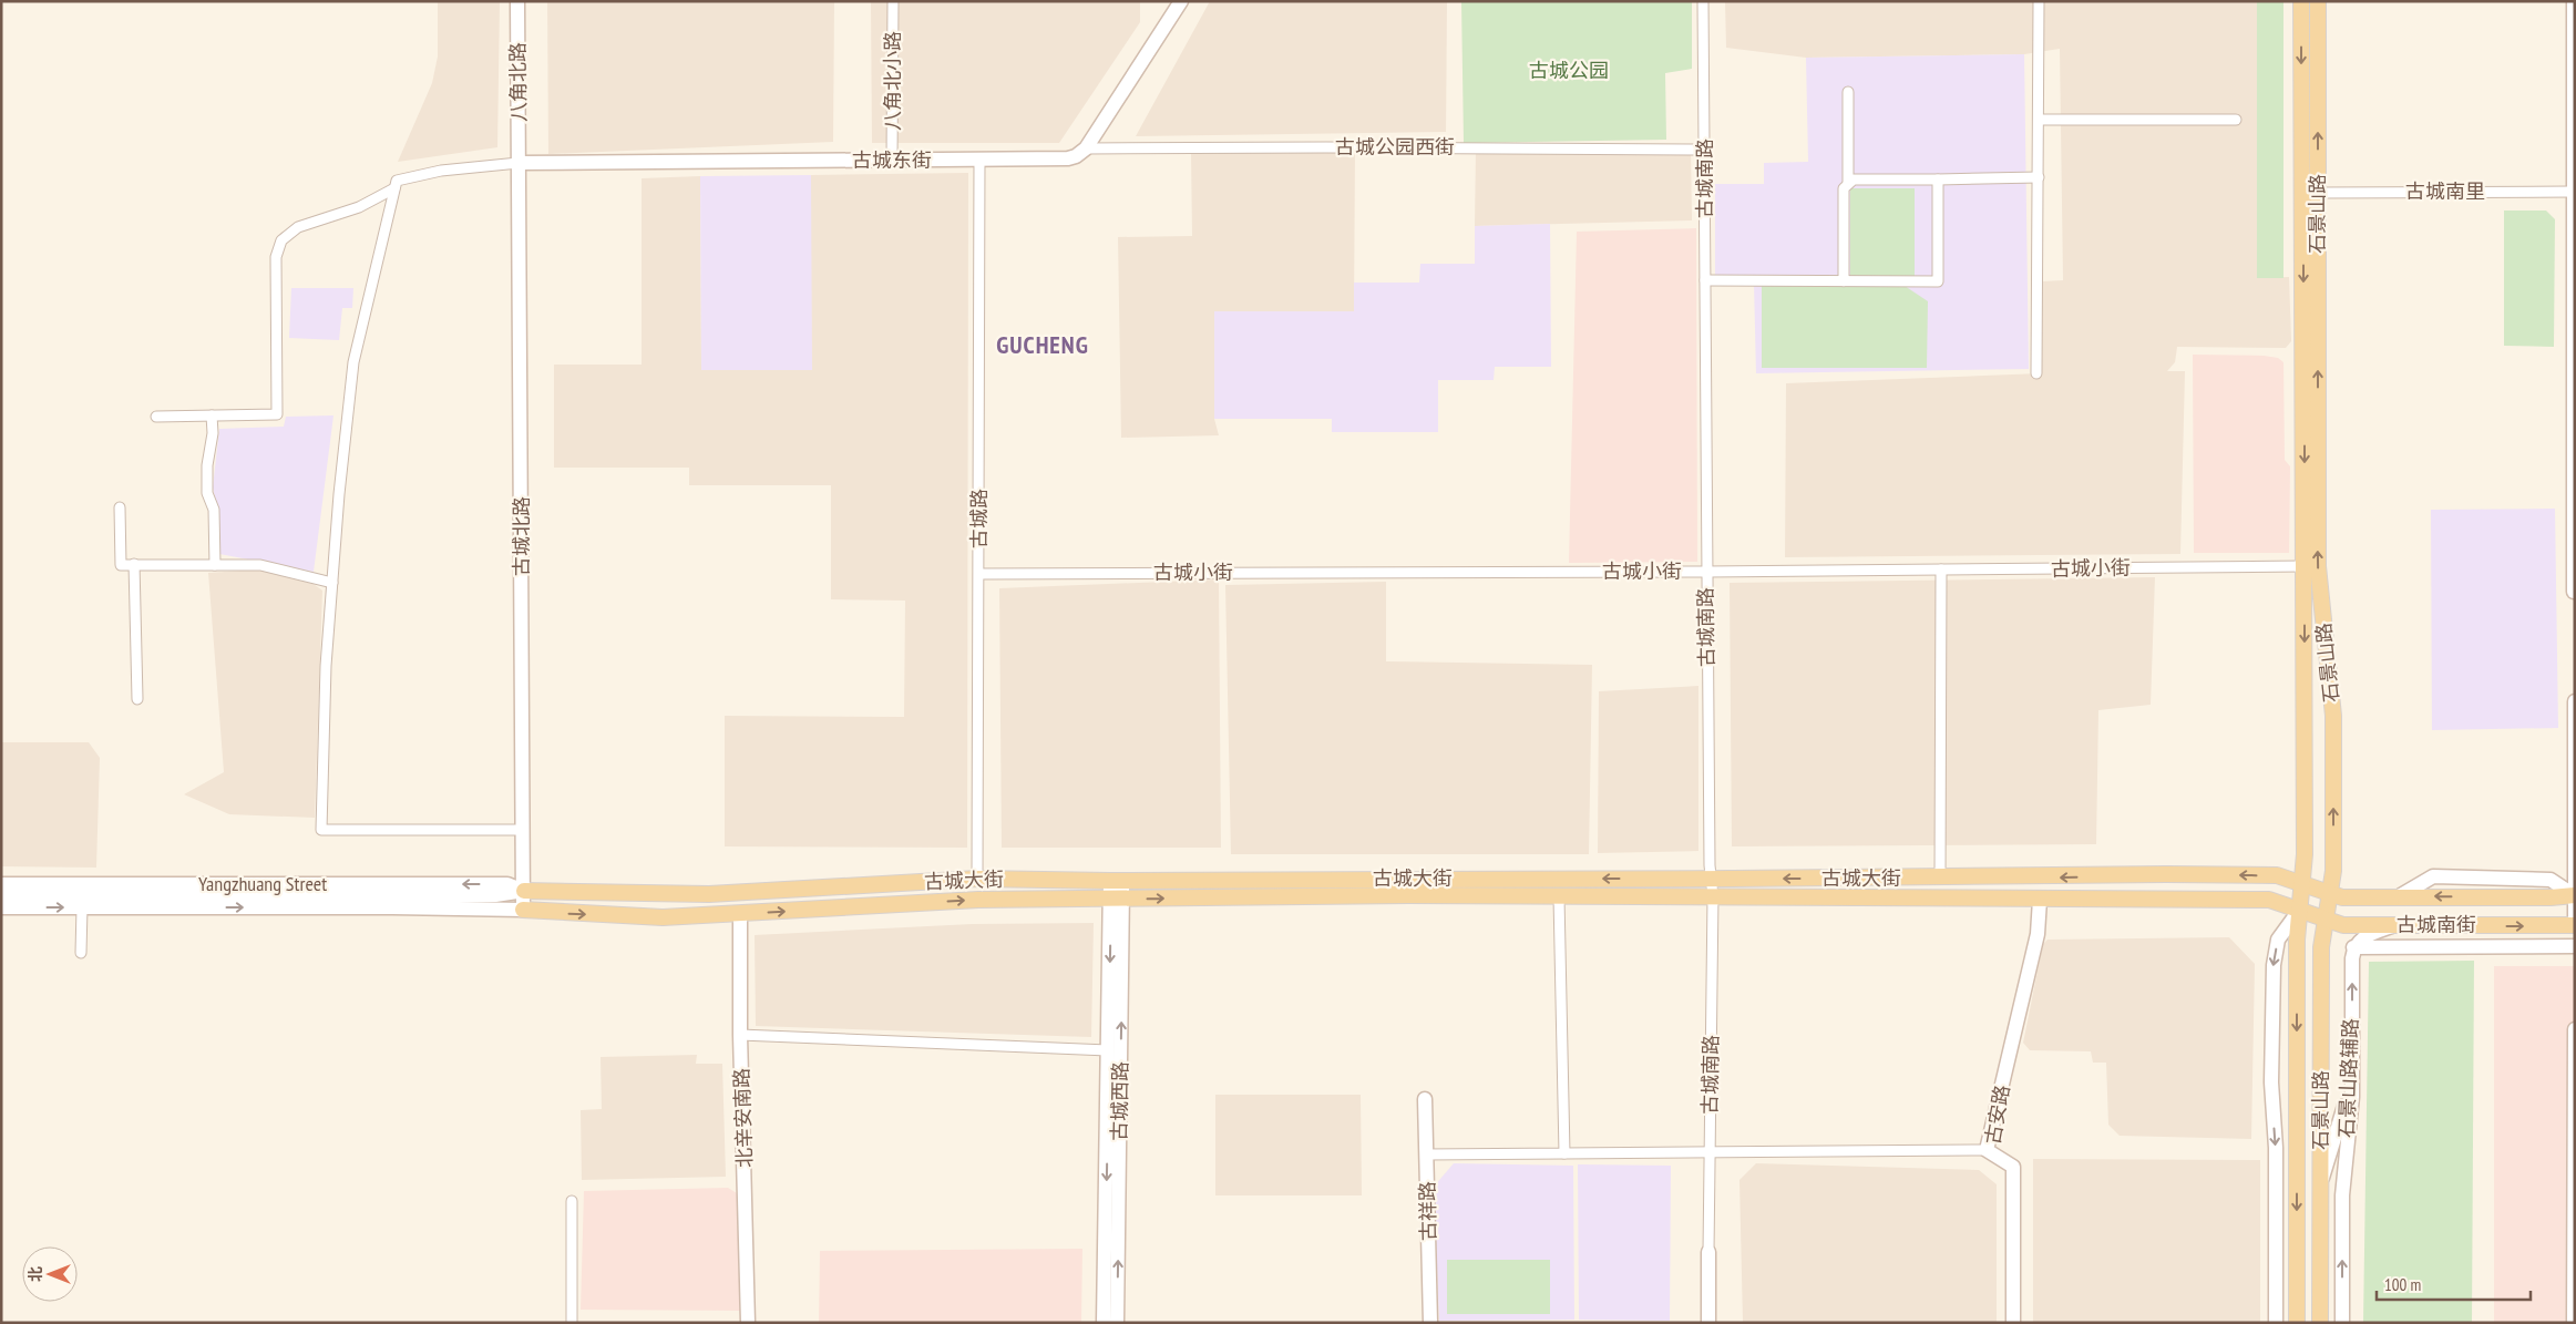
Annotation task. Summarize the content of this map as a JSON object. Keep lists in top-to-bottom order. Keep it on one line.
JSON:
{"streets":{"main road":["石景山路","古城大街","古城南街"],"street":["八角北小路","八角北路","古城公园西街","古城东街","古城南路","古城南里","古城路","古城北路","古城小街","Yangzhuang Street","石景山路辅路","古城西路","古安路","北辛安南路","古祥路"]},"crossings":[["八角北小路","古城东街"],["八角北路","古城东街"],["八角北路","古城北路"],["古城公园西街","古城东街"],["古城公园西街","古城南路"],["古城东街","古城路"],["古城东街","古城北路"],["古城南路","古城小街"],["古城南路","古城大街"],["古城南里","石景山路"],["石景山路","古城小街"],["石景山路","古城大街"],["石景山路","古城南街"],["古城路","古城小街"],["古城路","古城大街"],["古城北路","古城大街"],["古城北路","Yangzhuang Street"],["古城大街","Yangzhuang Street"],["古城大街","古城南街"],["古城大街","古城西路"],["古城大街","古安路"],["古城大街","北辛安南路"]],"districts":["GUCHENG"],"parks":["古城公园"],"scale_bar":"100 m","north":"left"}
